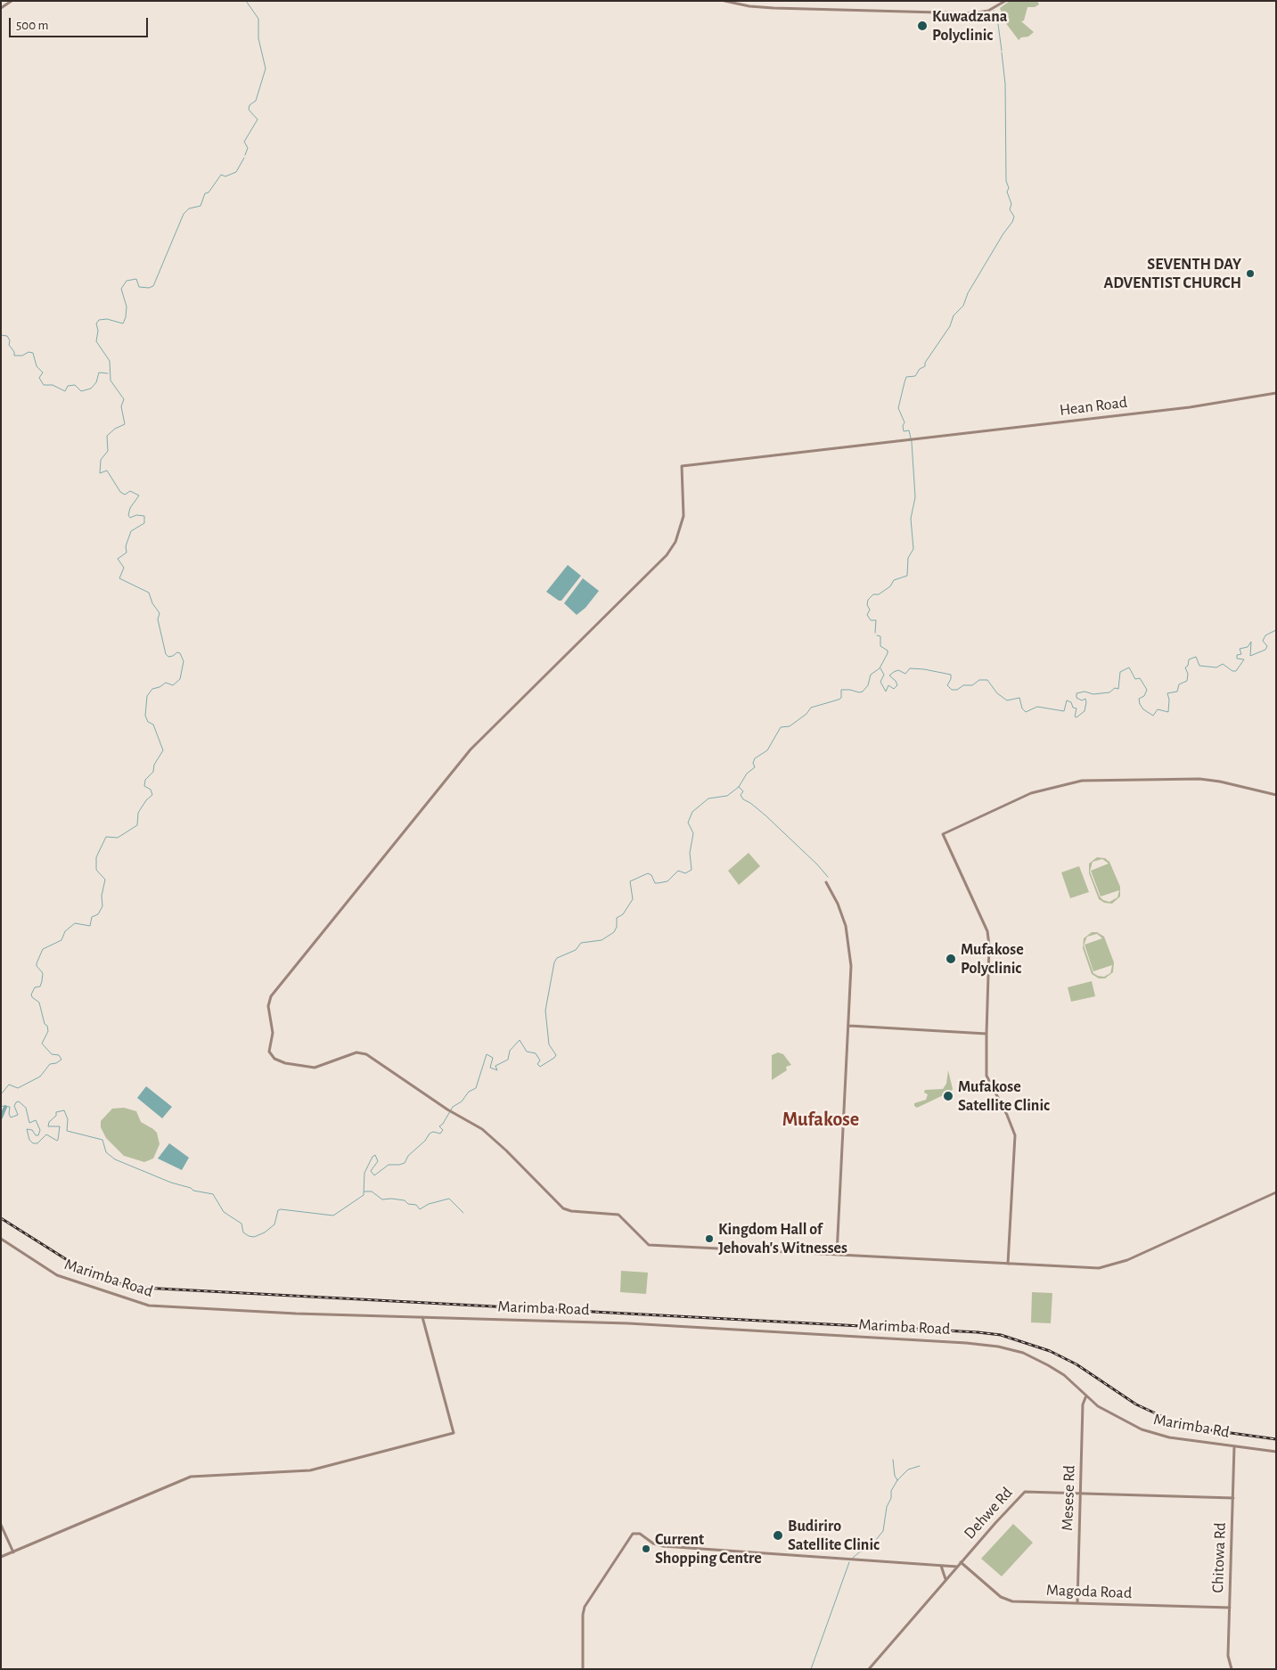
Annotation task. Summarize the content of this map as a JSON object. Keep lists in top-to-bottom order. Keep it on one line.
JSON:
{"streets":{"street":["Hean Road","Marimba Road","Marimba Rd","Mesese Rd","Dehwe Rd","Chitowa Rd","Magoda Road"]},"crossings":[["Marimba Road","Marimba Rd"],["Marimba Road","Mesese Rd"],["Marimba Rd","Mesese Rd"],["Marimba Rd","Chitowa Rd"],["Mesese Rd","Dehwe Rd"],["Mesese Rd","Magoda Road"],["Dehwe Rd","Chitowa Rd"],["Dehwe Rd","Magoda Road"],["Chitowa Rd","Magoda Road"]],"districts":["Mufakose"],"places":["Kuwadzana Polyclinic","SEVENTH DAY ADVENTIST CHURCH","Mufakose Polyclinic","Mufakose Satellite Clinic","Kingdom Hall of Jehovah's Witnesses","Budiriro Satellite Clinic","Current Shopping Centre"],"scale_bar":"500 m"}
